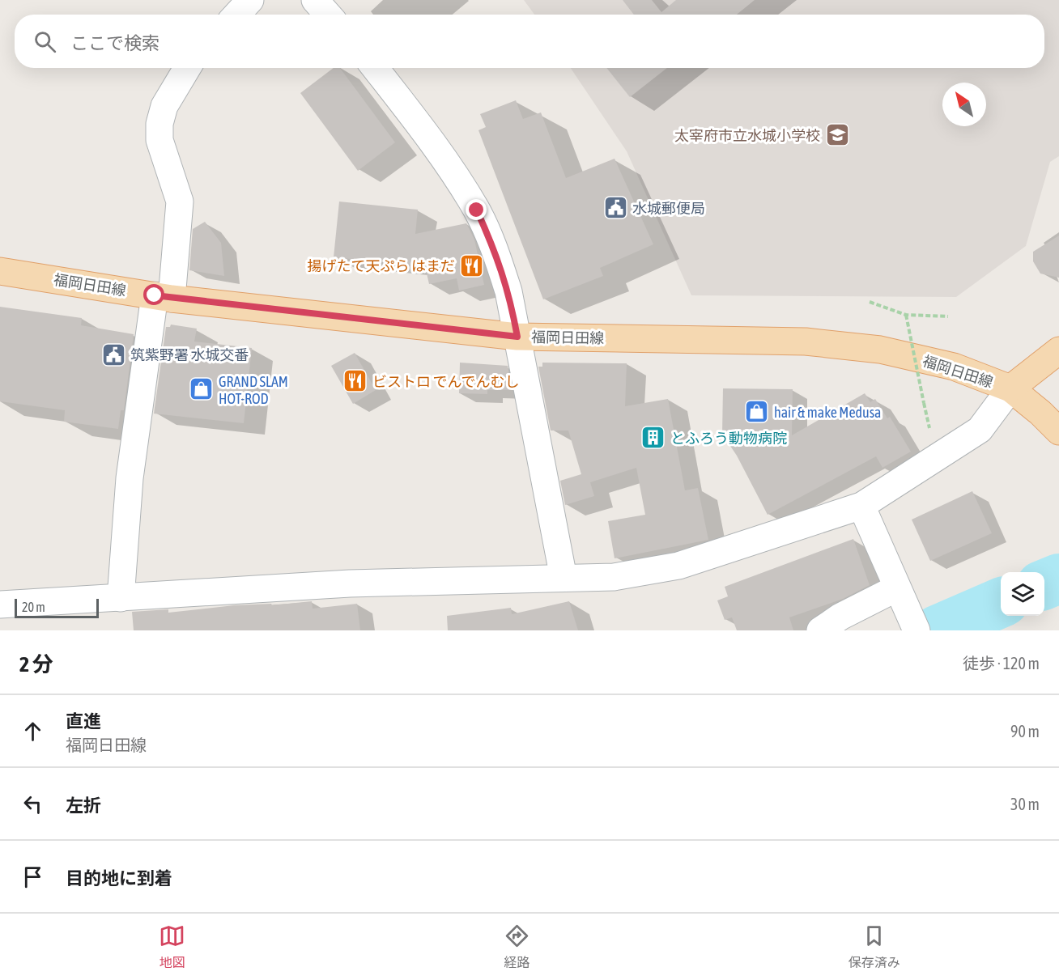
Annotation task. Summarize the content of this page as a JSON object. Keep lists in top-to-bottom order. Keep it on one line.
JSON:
{"streets":{"main road":["福岡日田線"]},"places":{"school or university":["太宰府市立水城小学校"],"public building":["水城郵便局","筑紫野署 水城交番"],"restaurant":["揚げたて天ぷら はまだ","ビストロ でんでんむし"],"shop":["GRAND SLAM HOT-ROD","hair & make Medusa"],"building":["とふろう動物病院"]},"scale_bar":"20 m","north":"top left","page":{"search":"ここで検索","scale":"20 m","heading":["2 分","徒歩 · 120 m"],"list":[["直進","福岡日田線","90 m"],["左折","30 m"],"目的地に到着"],"nav":["地図","経路","保存済み"]}}
